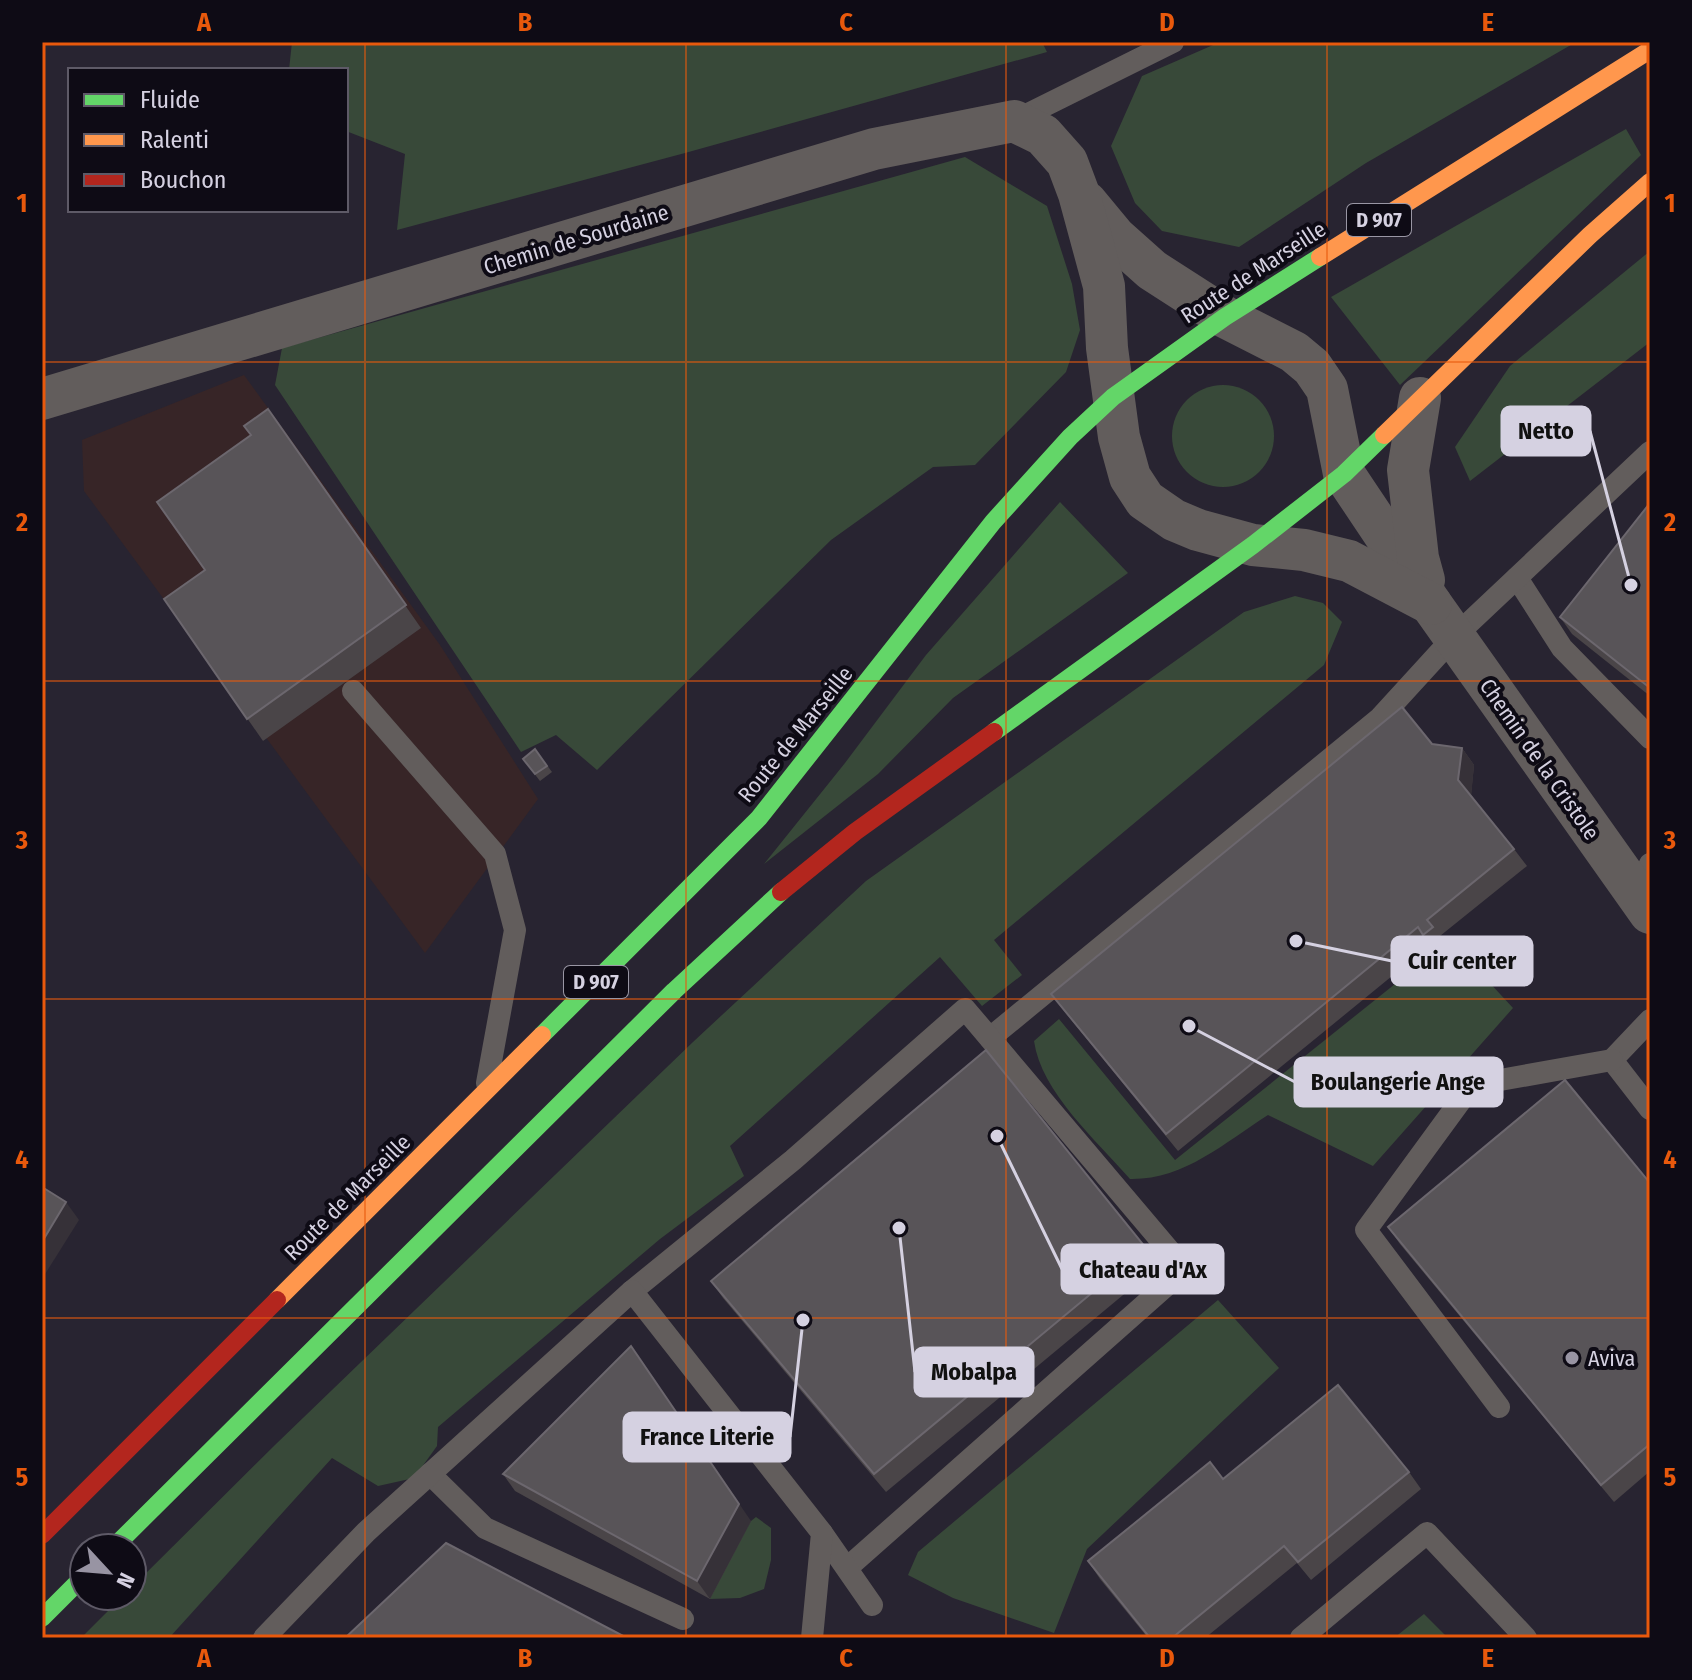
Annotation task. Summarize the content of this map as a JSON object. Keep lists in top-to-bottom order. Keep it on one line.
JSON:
{"streets":{"main road":["D 907","Route de Marseille"],"street":["Chemin de Sourdaine","Chemin de la Cristole"]},"crossings":[["D 907","Route de Marseille"],["D 907","Chemin de la Cristole"],["Route de Marseille","Chemin de la Cristole"]],"places":["Netto","Cuir center","Boulangerie Ange","Chateau d'Ax","Mobalpa","France Literie","Aviva"],"legend":["Fluide","Ralenti","Bouchon"],"north":"bottom right","grid":{"columns":["A","B","C","D","E"],"rows":["1","2","3","4","5"]}}
